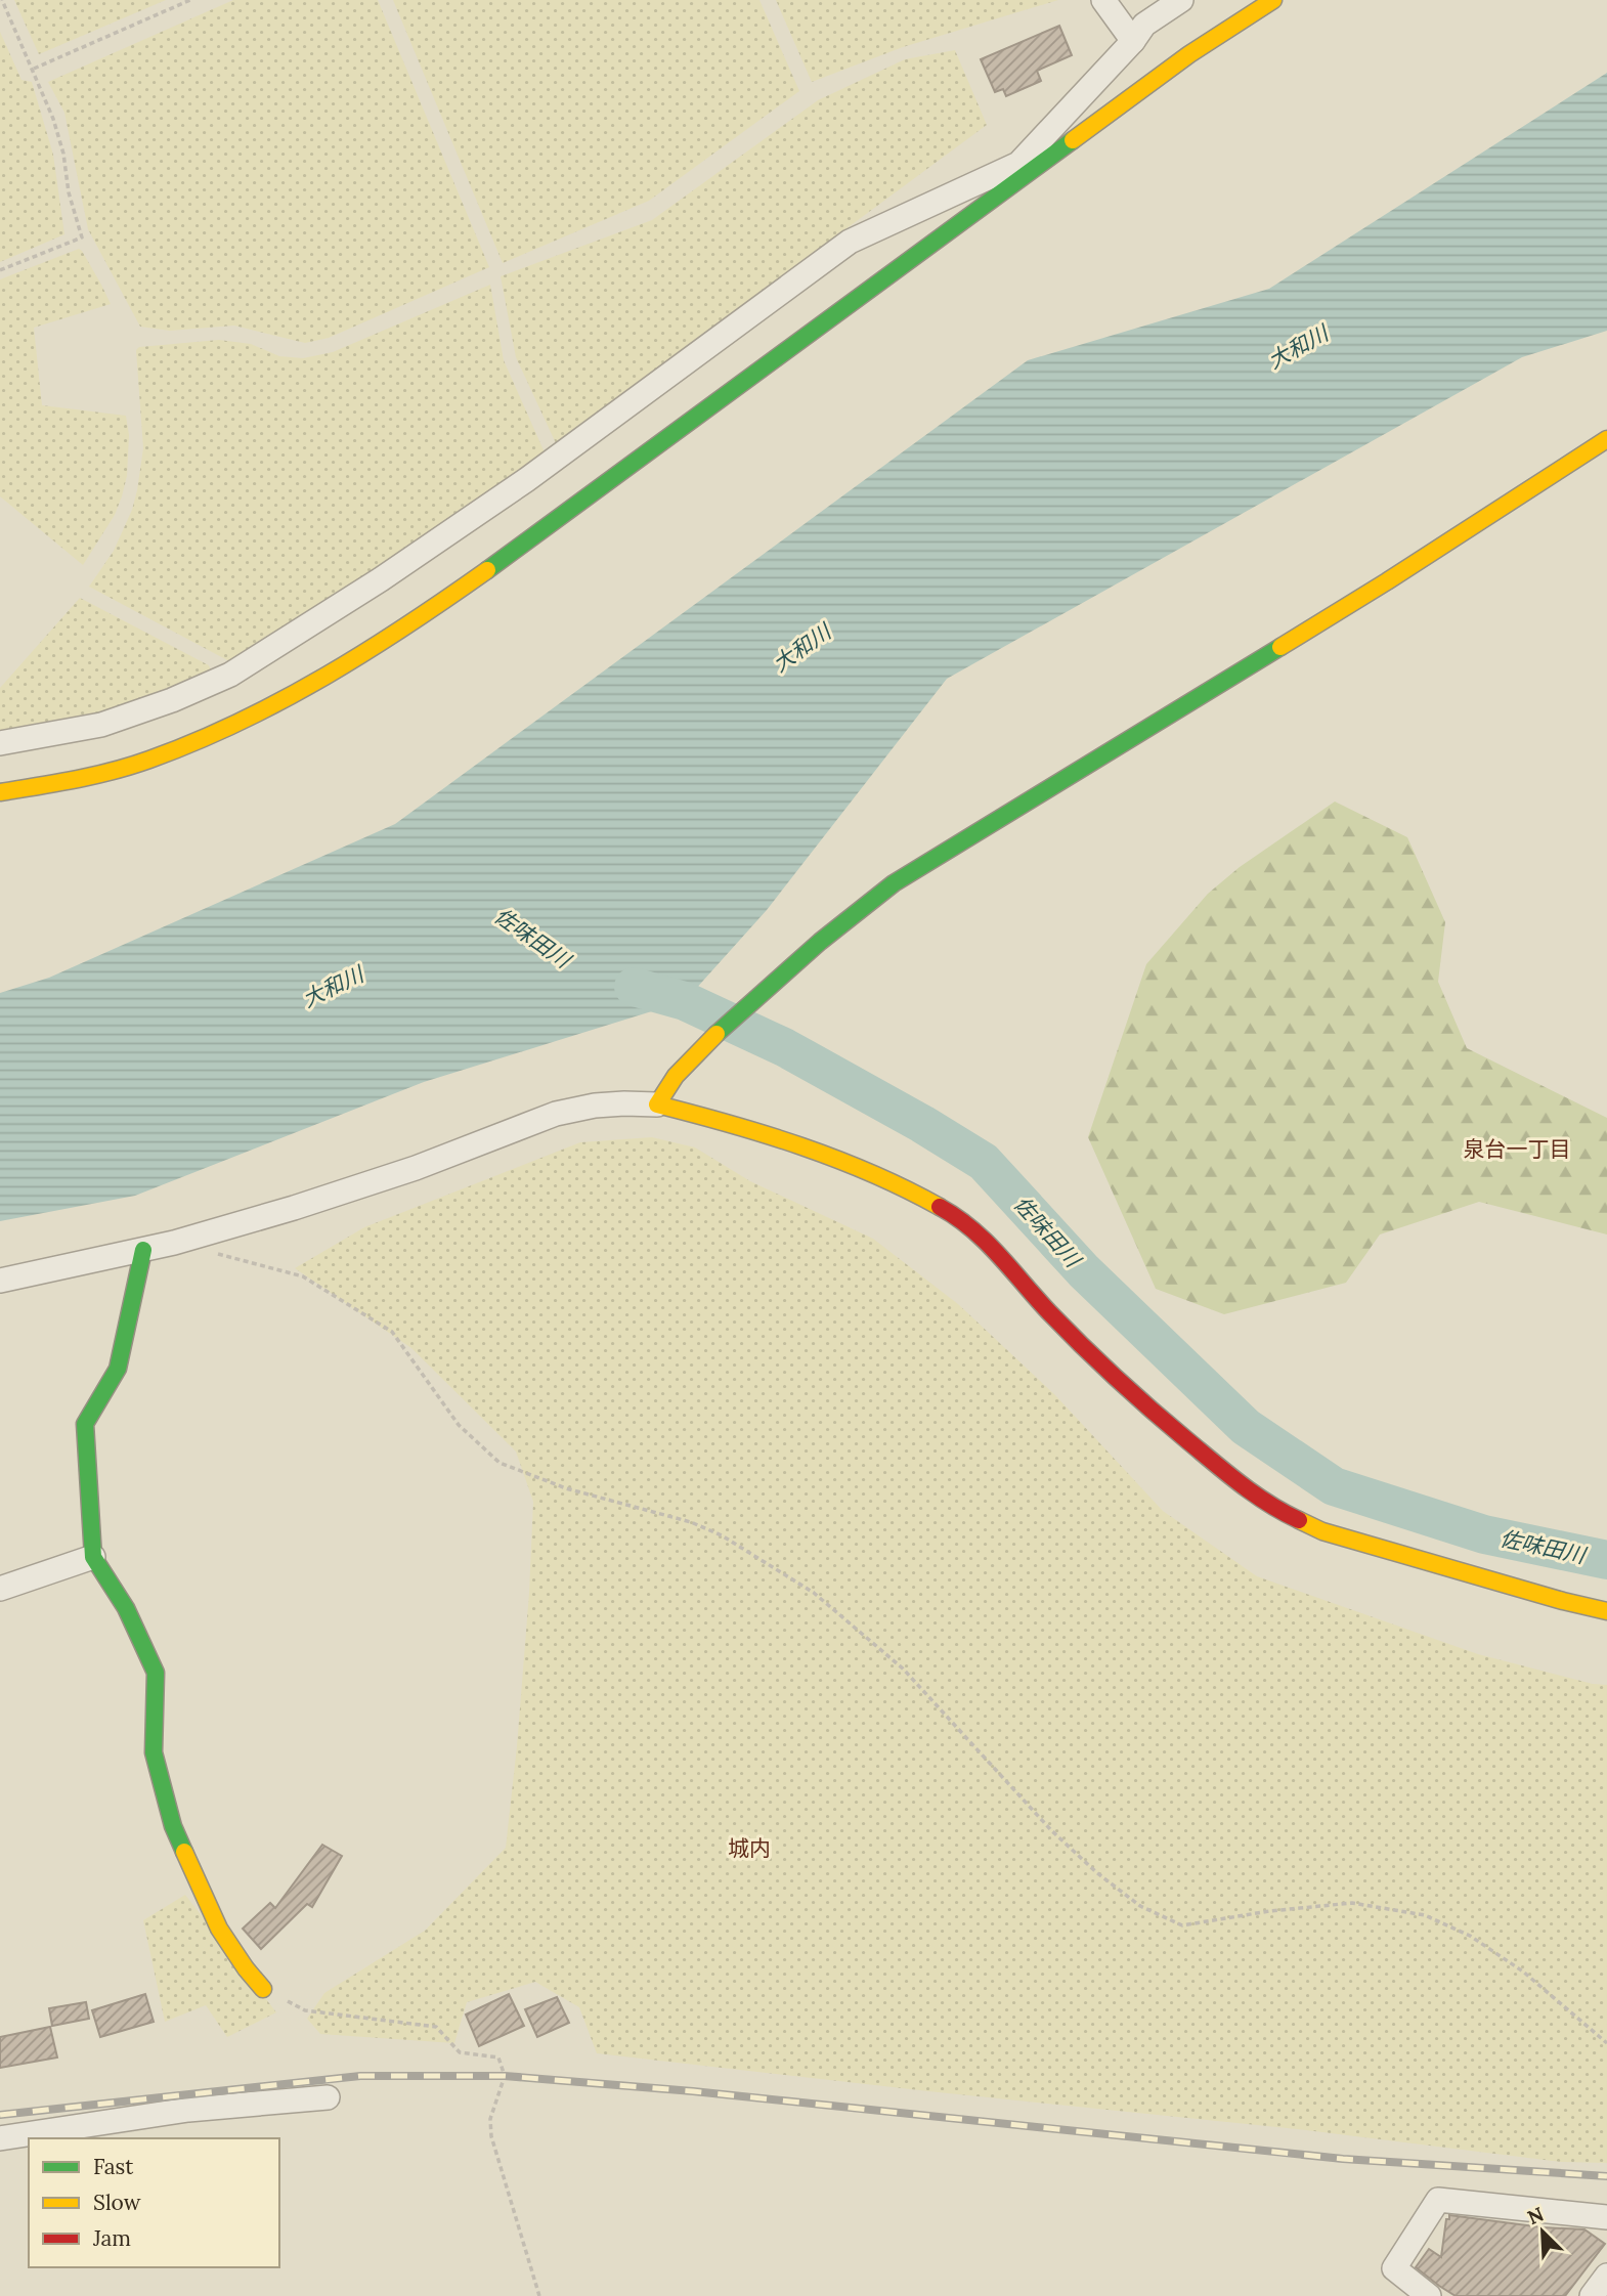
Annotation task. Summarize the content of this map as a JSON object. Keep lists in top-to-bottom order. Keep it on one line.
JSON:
{"districts":["泉台一丁目","城内"],"water":["大和川","佐味田川"],"legend":["Fast","Slow","Jam"],"north":"top left"}
